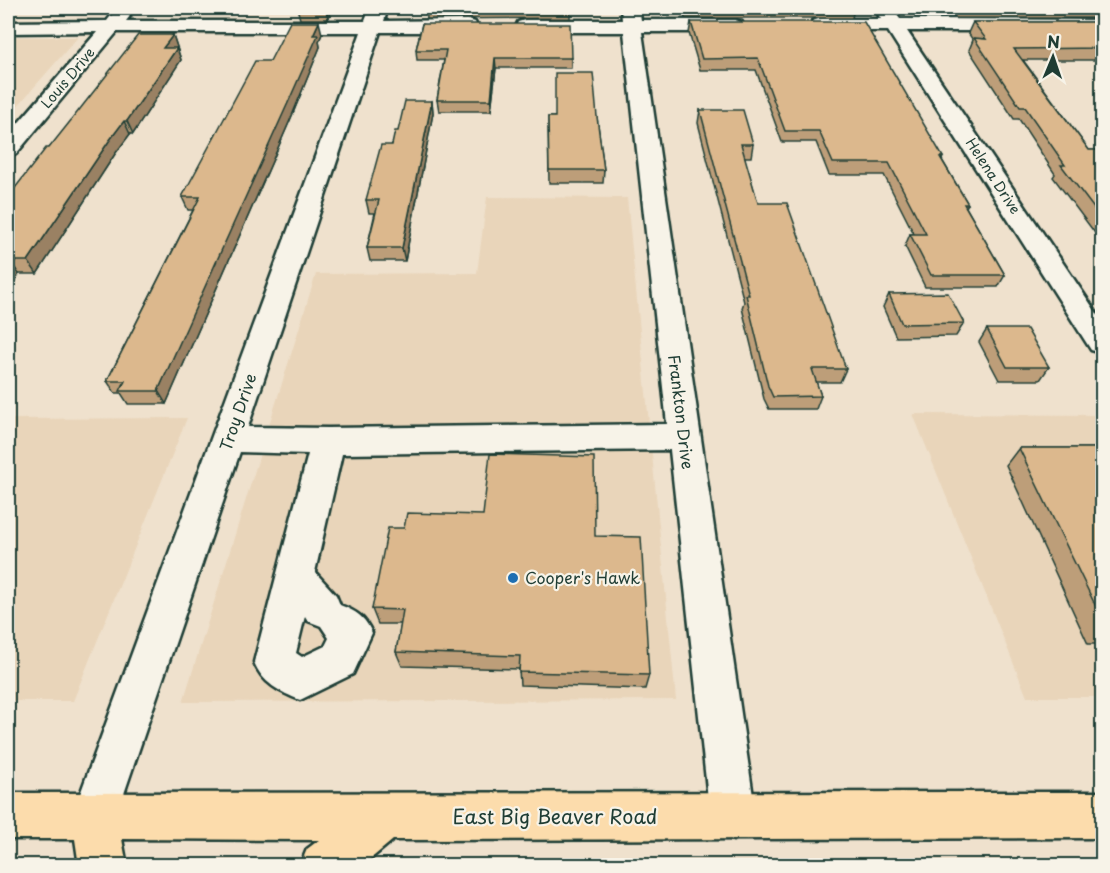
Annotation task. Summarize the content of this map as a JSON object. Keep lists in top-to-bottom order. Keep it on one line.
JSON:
{"streets":{"main road":["East Big Beaver Road"],"street":["Louis Drive","Helena Drive","Troy Drive","Frankton Drive"]},"crossings":[["Troy Drive","East Big Beaver Road"],["Frankton Drive","East Big Beaver Road"]],"places":["Cooper's Hawk"],"north":"top"}
